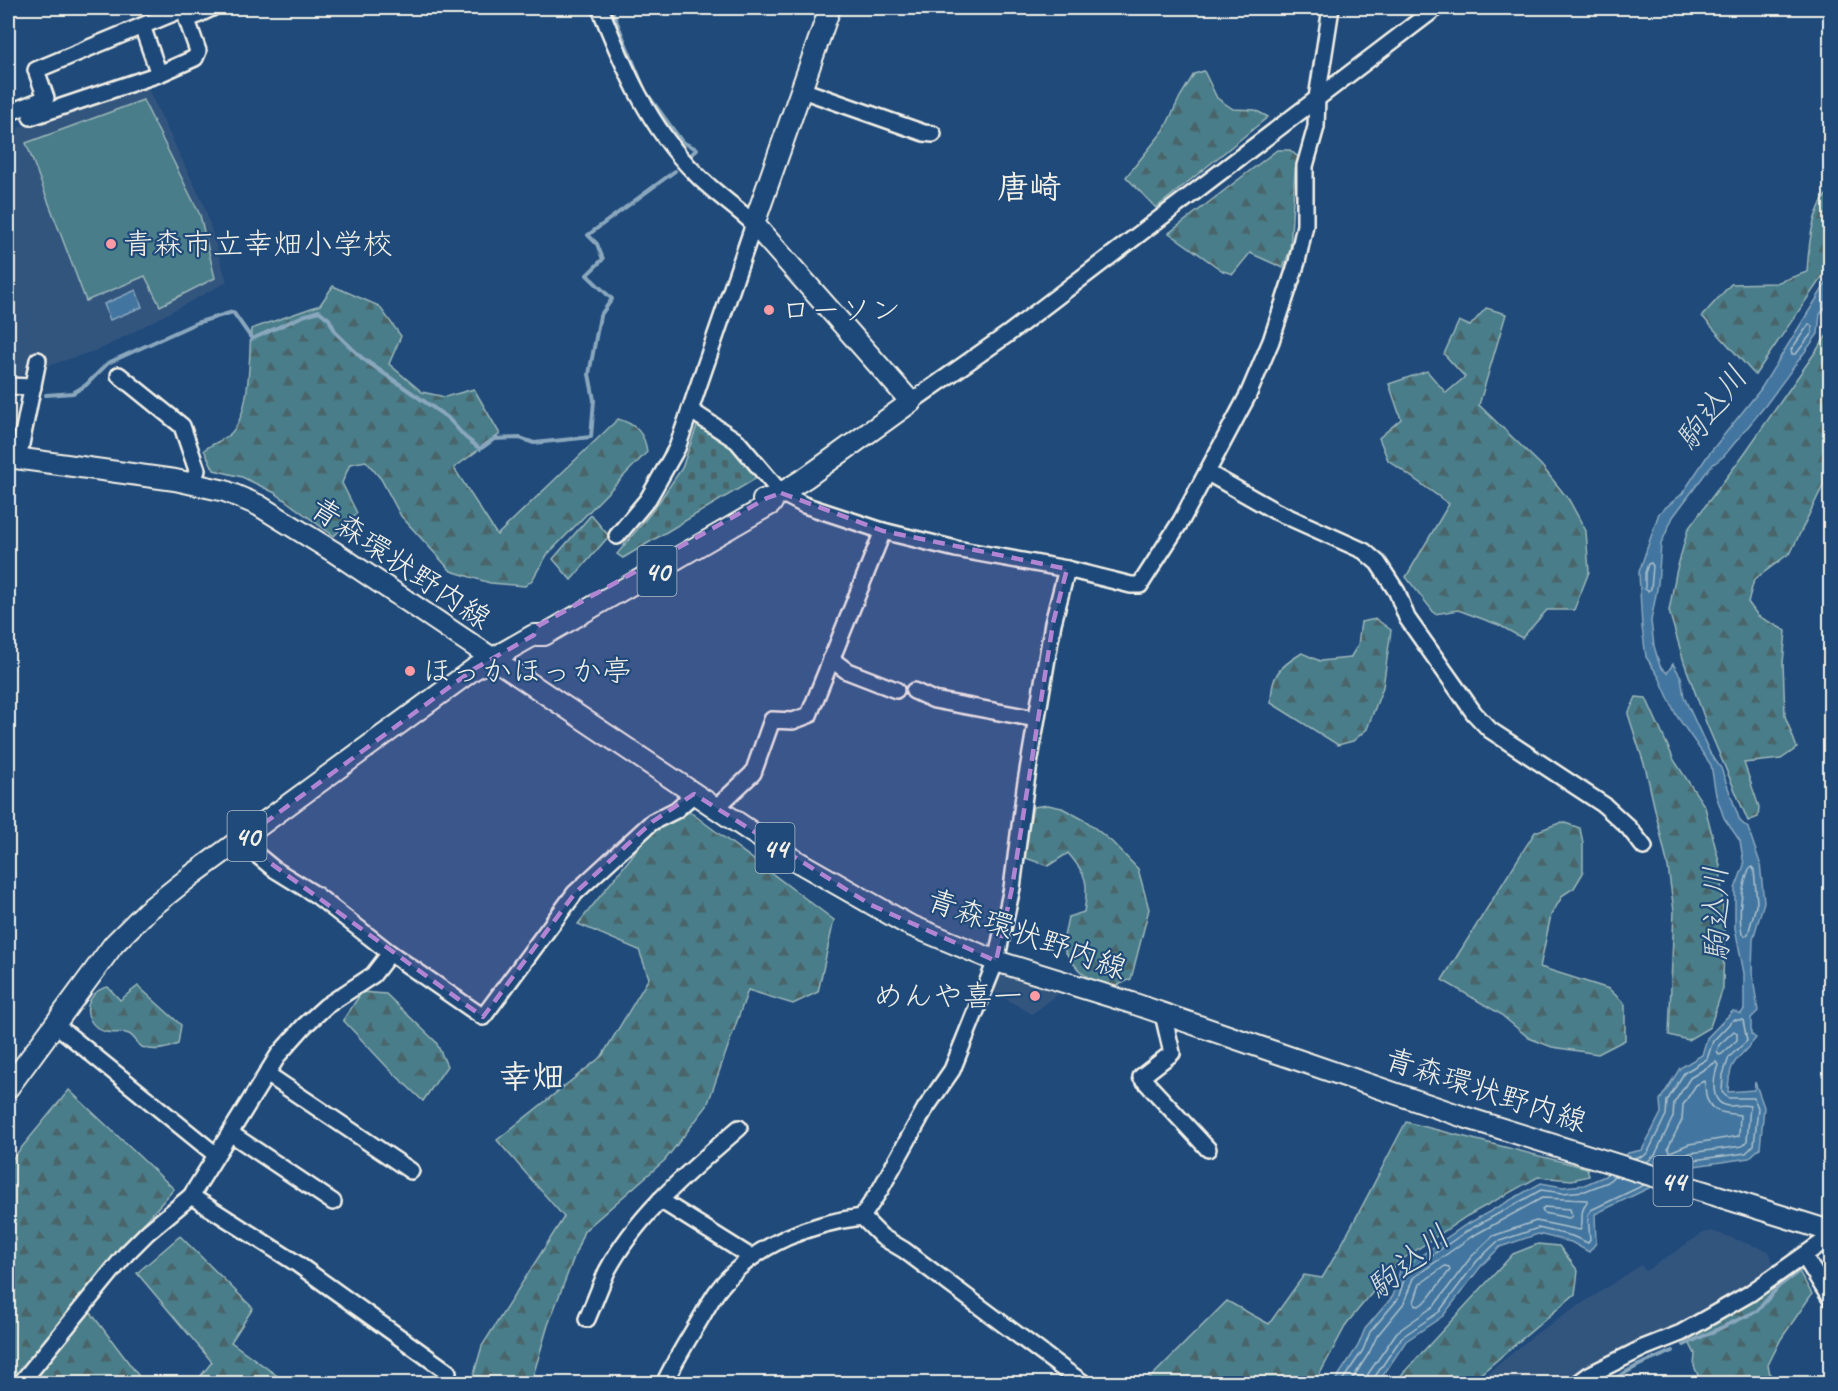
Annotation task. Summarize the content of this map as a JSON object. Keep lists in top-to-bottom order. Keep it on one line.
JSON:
{"streets":{"main road":["青森環状野内線","40","44"]},"crossings":[["青森環状野内線","40"]],"districts":["唐崎","幸畑"],"water":["駒込川"],"places":["青森市立幸畑小学校","ローソン","ほっかほっか亭","めんや喜一"]}
